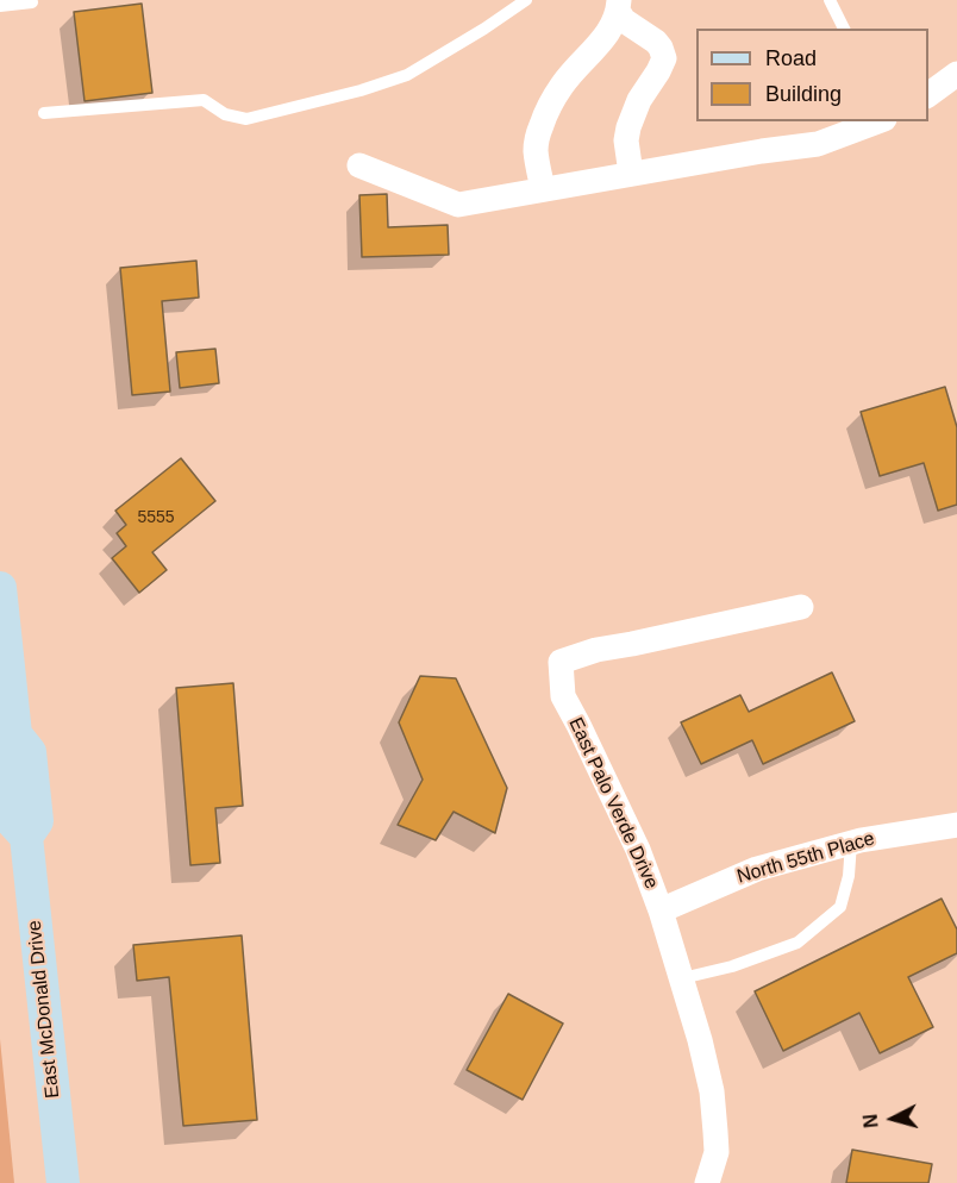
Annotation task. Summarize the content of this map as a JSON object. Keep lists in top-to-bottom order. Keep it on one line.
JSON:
{"streets":{"street":["East Palo Verde Drive","North 55th Place","East McDonald Drive"]},"crossings":[["East Palo Verde Drive","North 55th Place"]],"house_numbers":["5555"],"legend":["Road","Building"],"north":"left"}
